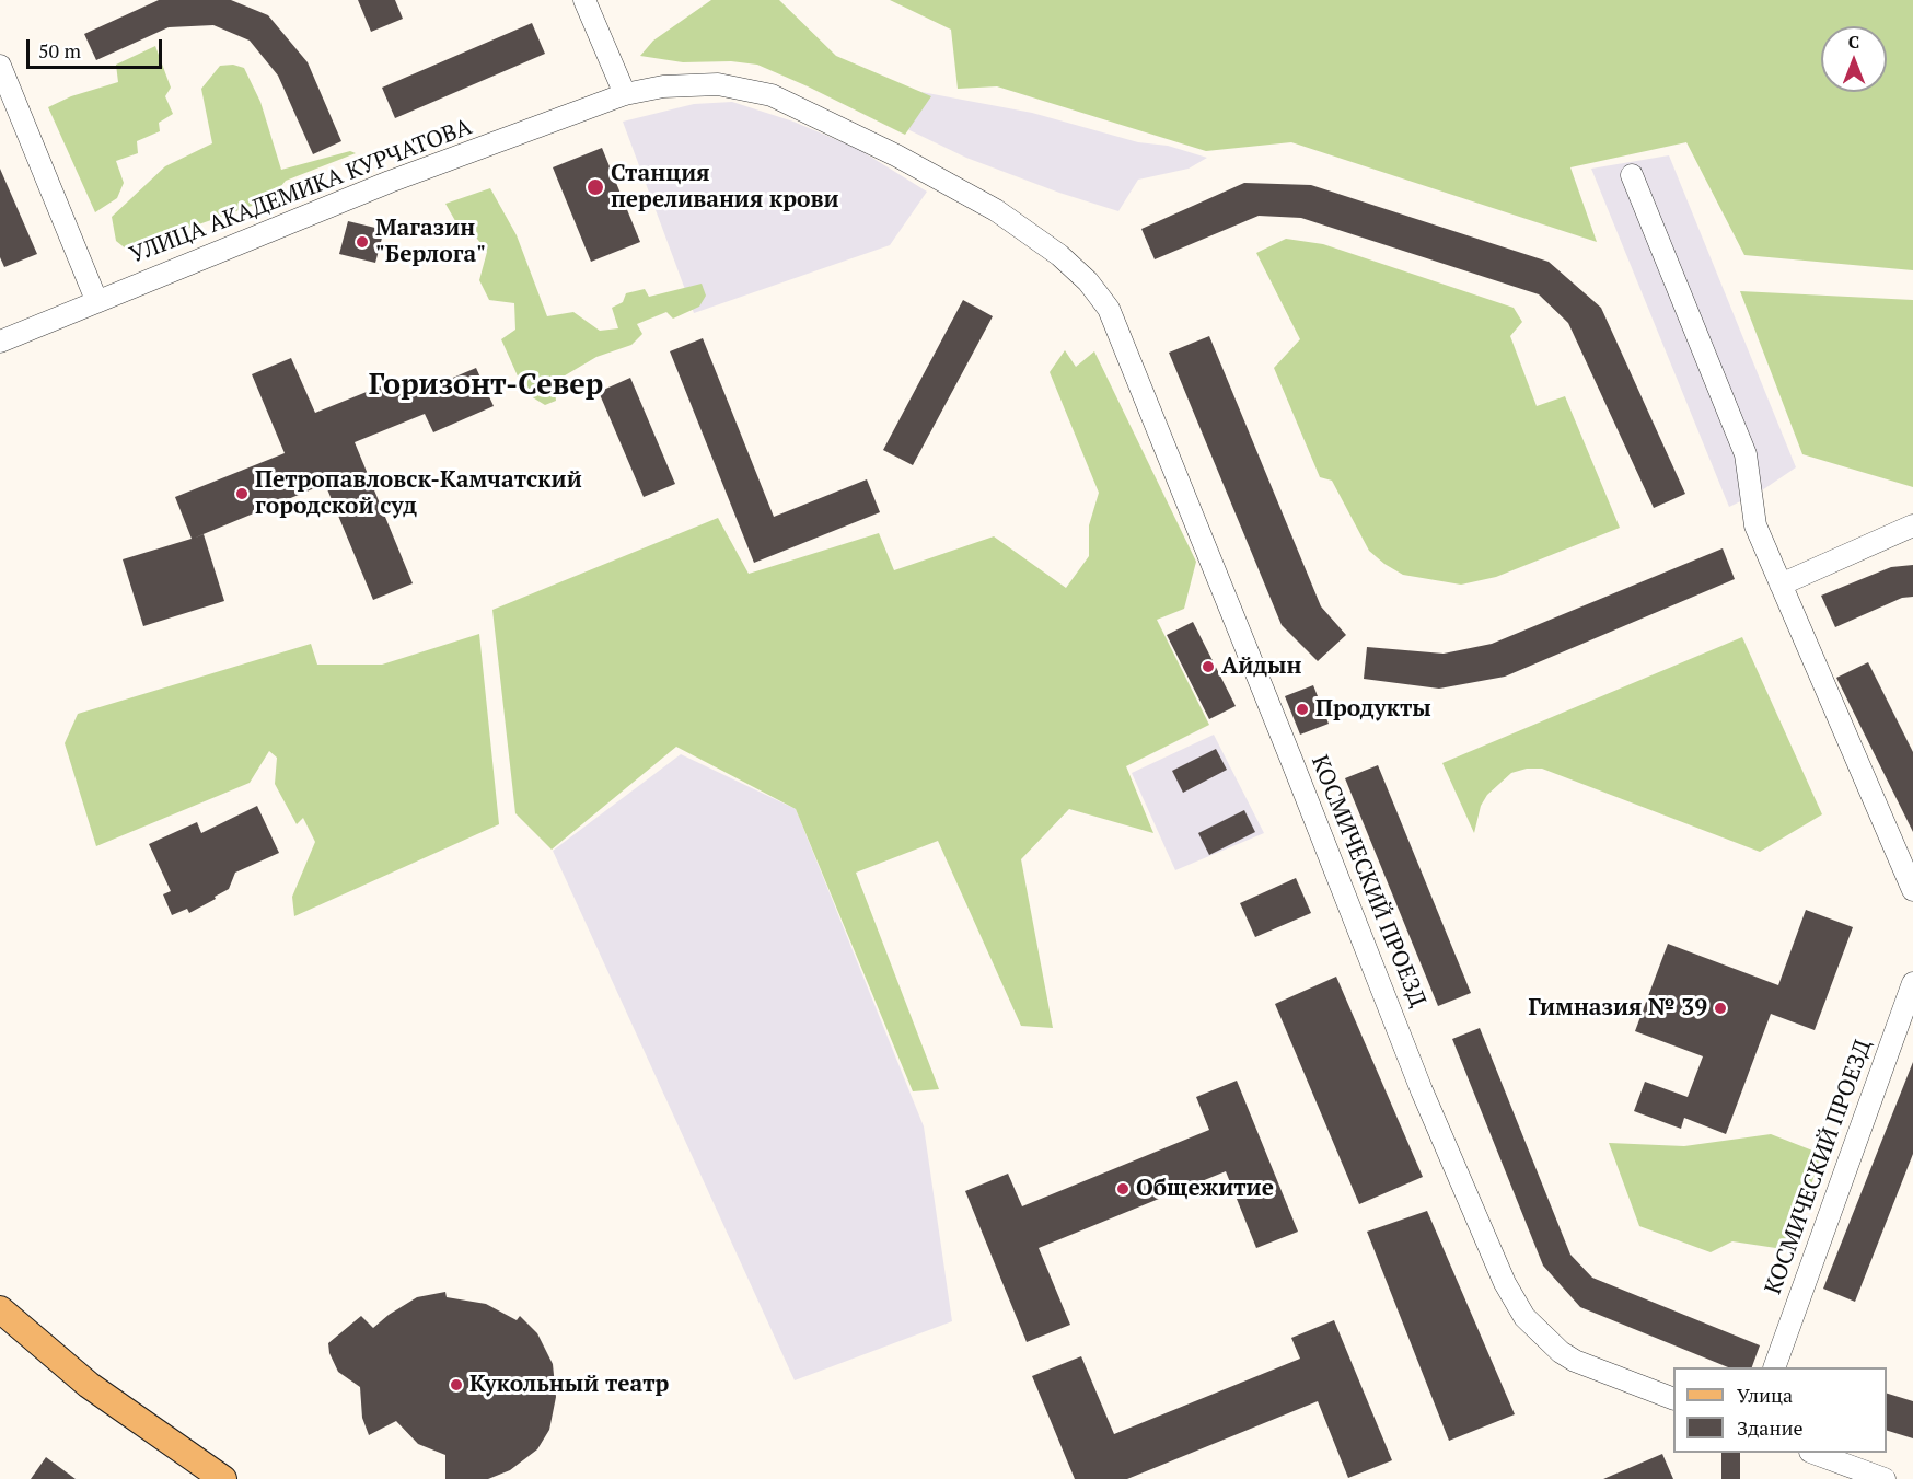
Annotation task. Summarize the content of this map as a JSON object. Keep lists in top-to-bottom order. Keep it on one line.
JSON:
{"streets":{"street":["УЛИЦА АКАДЕМИКА КУРЧАТОВА","КОСМИЧЕСКИЙ ПРОЕЗД"]},"crossings":[["УЛИЦА АКАДЕМИКА КУРЧАТОВА","КОСМИЧЕСКИЙ ПРОЕЗД"]],"districts":["Горизонт-Север"],"places":["Станция переливания крови","Магазин \"Берлога\"","Петропавловск-Камчатский городской суд","Айдын","Продукты","Гимназия № 39","Общежитие","Кукольный театр"],"legend":["Улица","Здание"],"scale_bar":"50 m","north":"top"}
